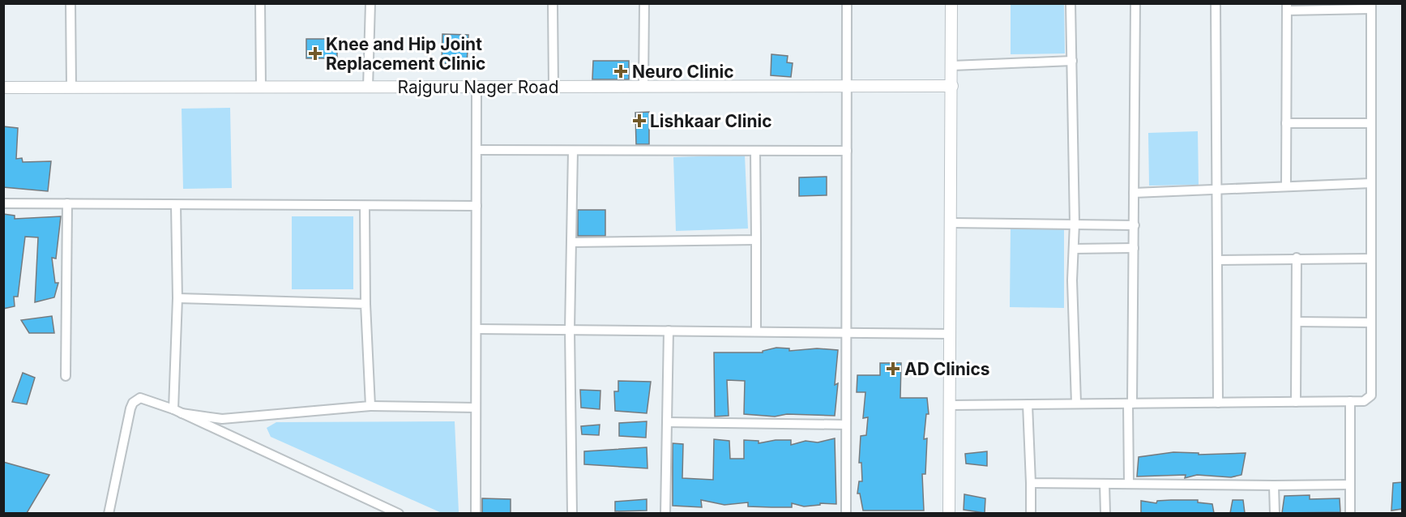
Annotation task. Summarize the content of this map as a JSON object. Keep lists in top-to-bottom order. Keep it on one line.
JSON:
{"streets":{"street":["Rajguru Nager Road"]},"places":{"health":["Knee and Hip Joint Replacement Clinic","Neuro Clinic","Lishkaar Clinic","AD Clinics"]}}
